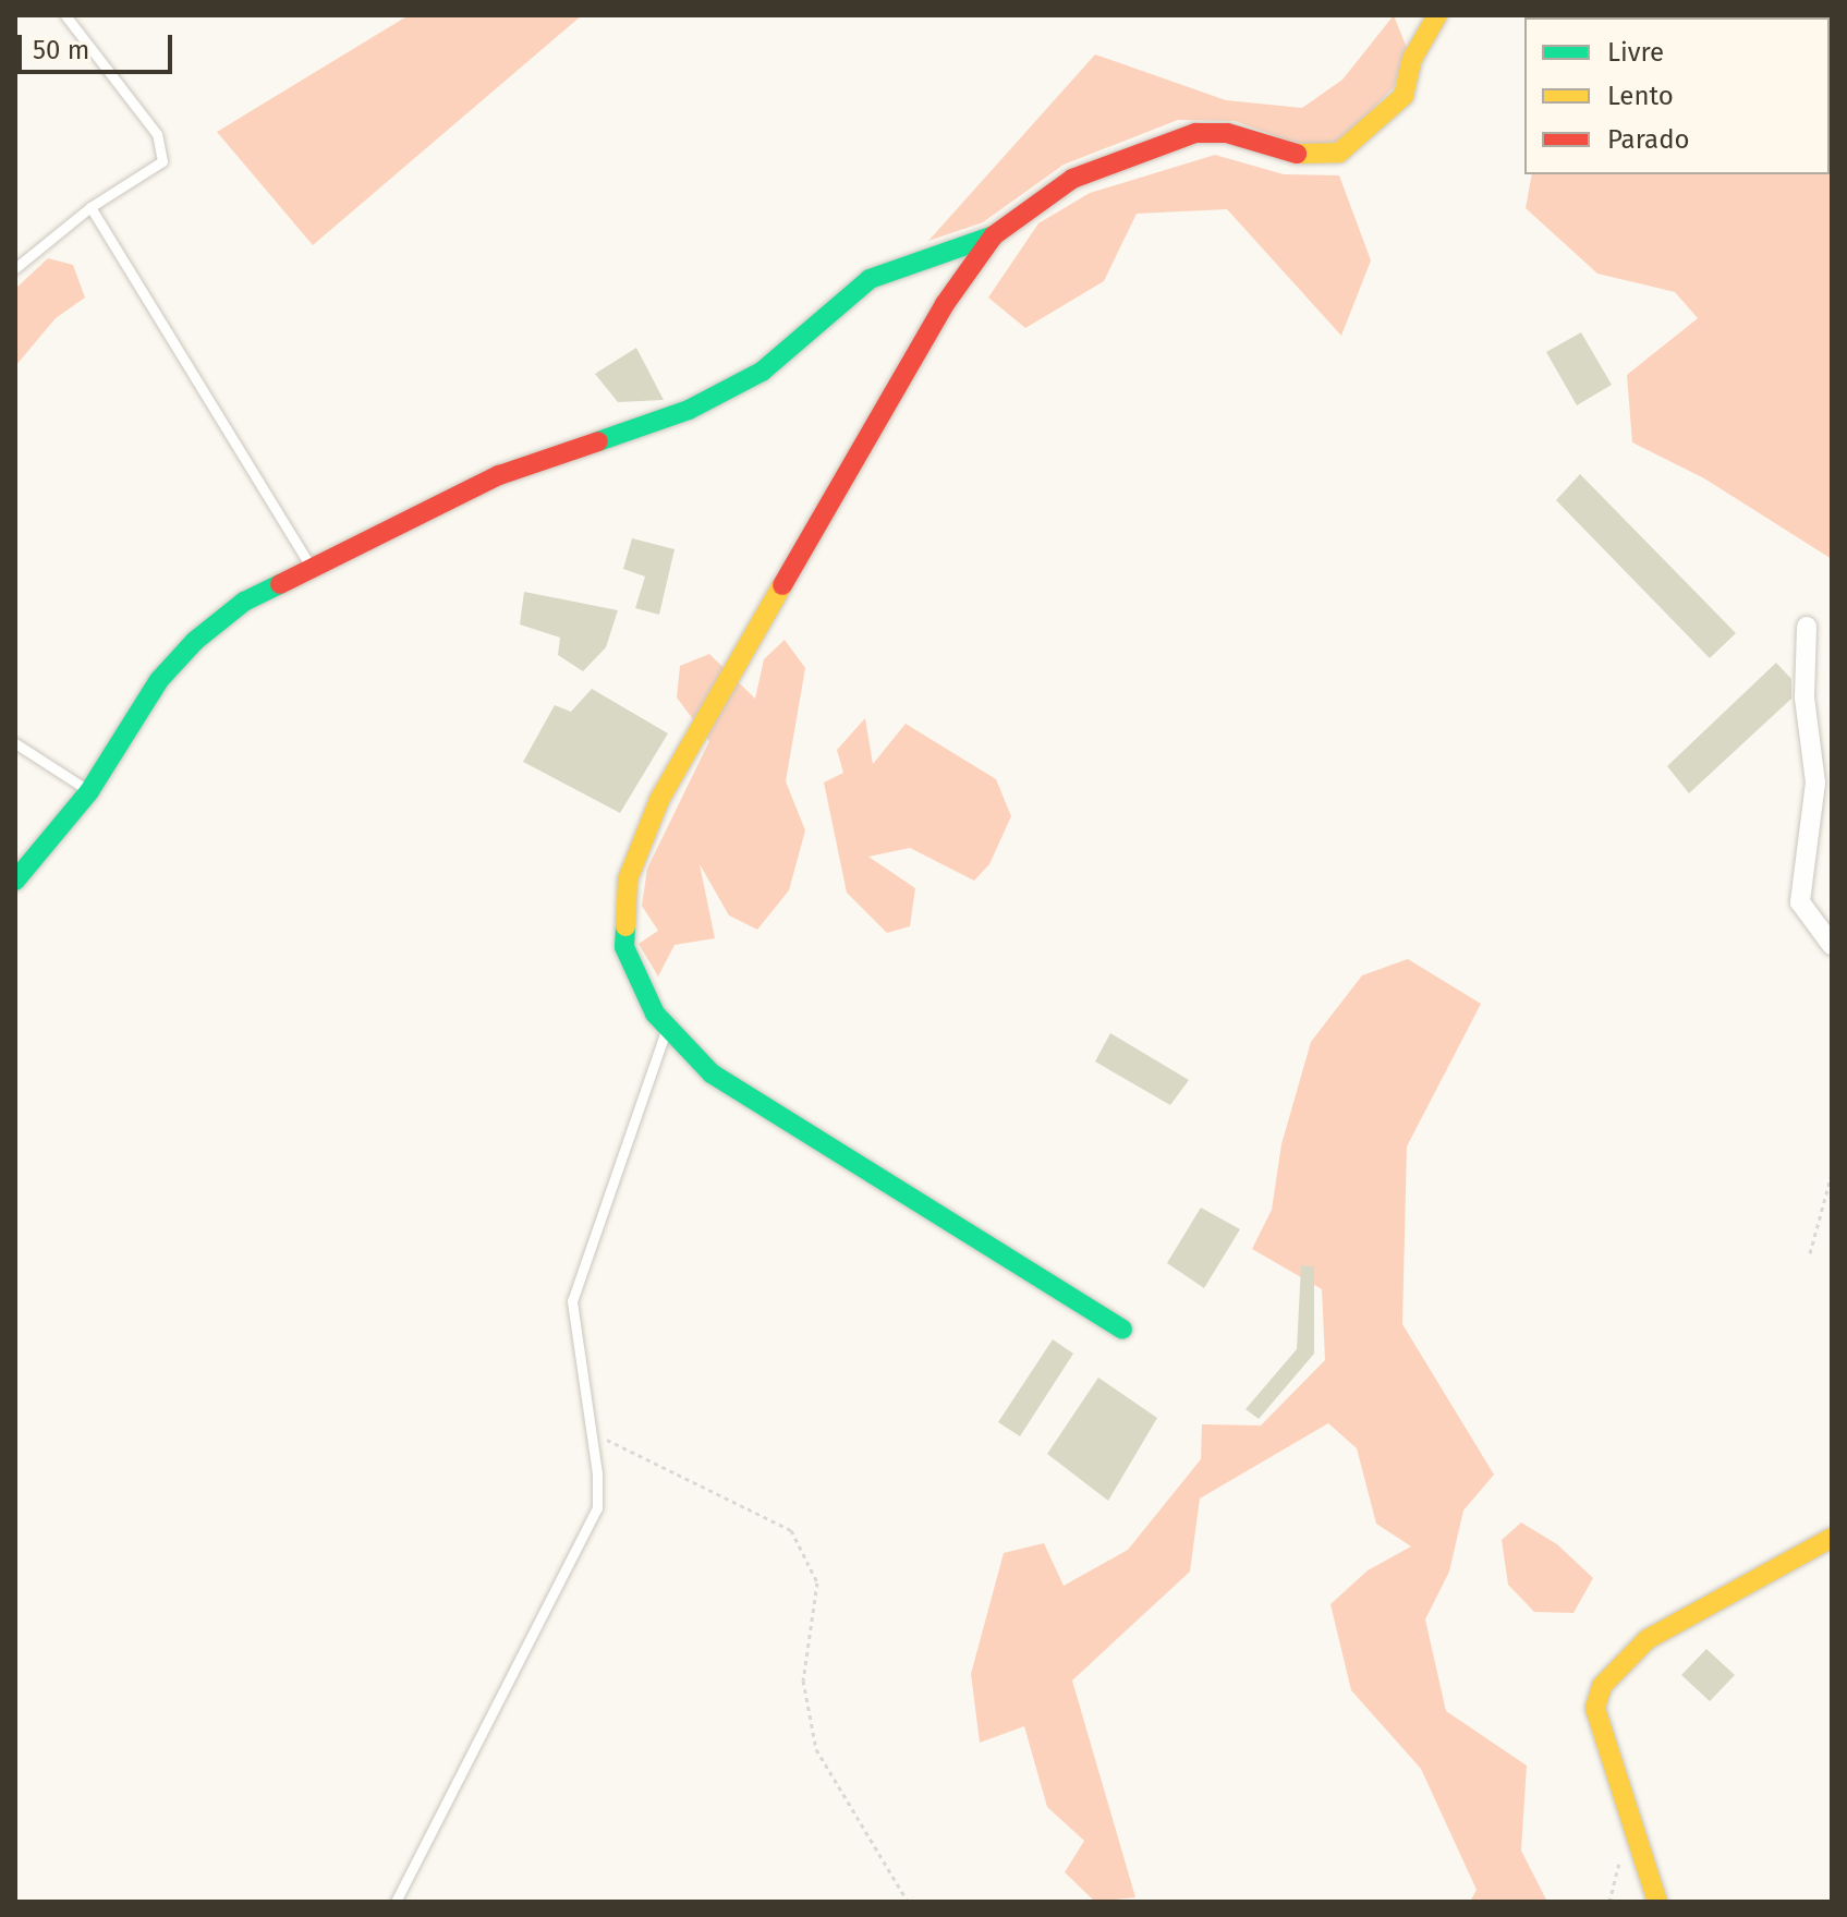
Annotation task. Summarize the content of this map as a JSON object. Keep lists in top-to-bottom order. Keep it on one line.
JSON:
{"legend":["Livre","Lento","Parado"],"scale_bar":"50 m"}
